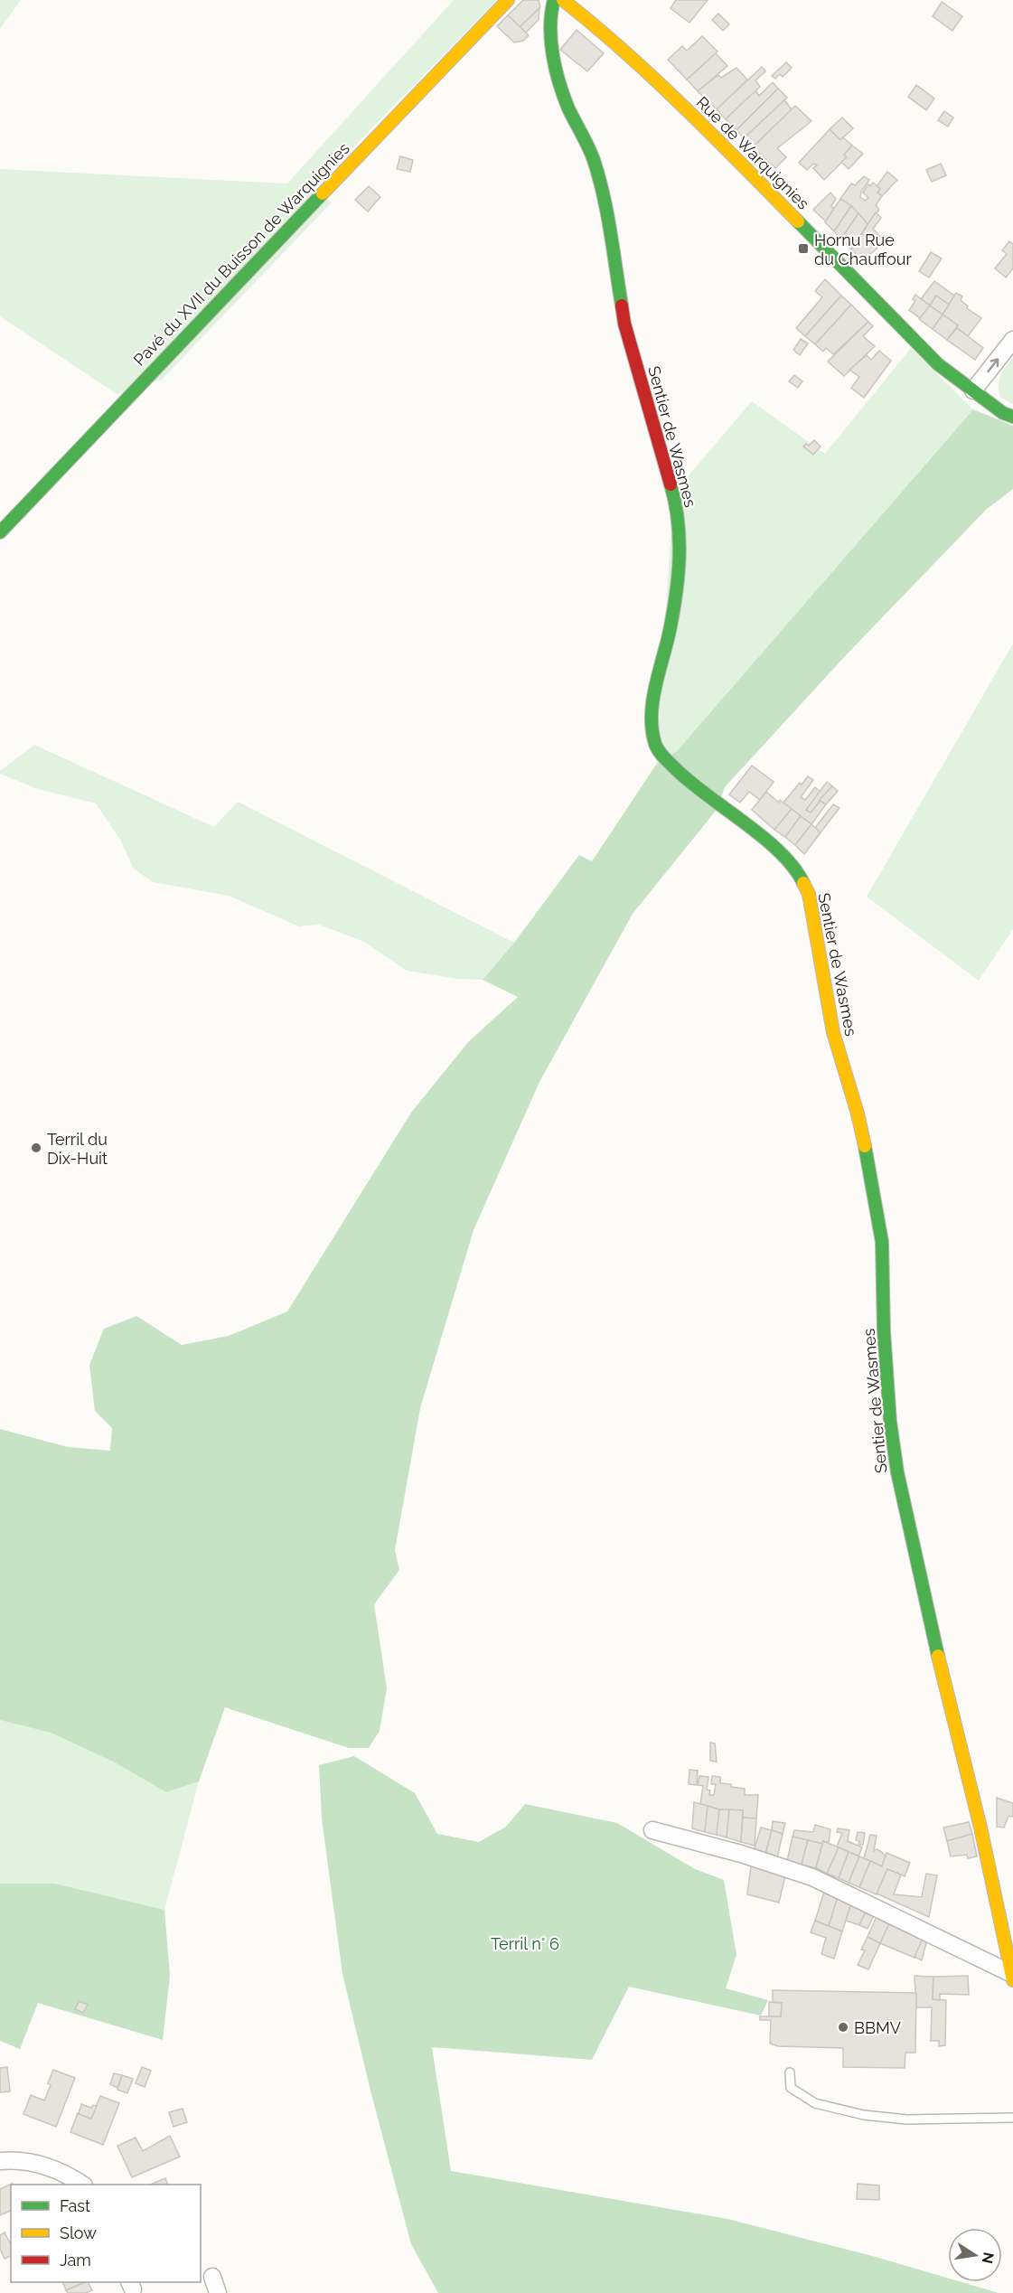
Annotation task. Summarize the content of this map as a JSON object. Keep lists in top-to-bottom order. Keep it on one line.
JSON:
{"streets":{"street":["Rue de Warquignies","Pavé du XVII du Buisson de Warquignies","Sentier de Wasmes"]},"parks":["Terril n° 6"],"places":{"transit":["Hornu Rue du Chauffour"],"other":["Terril du Dix-Huit","BBMV"]},"legend":["Fast","Slow","Jam"],"north":"right"}
